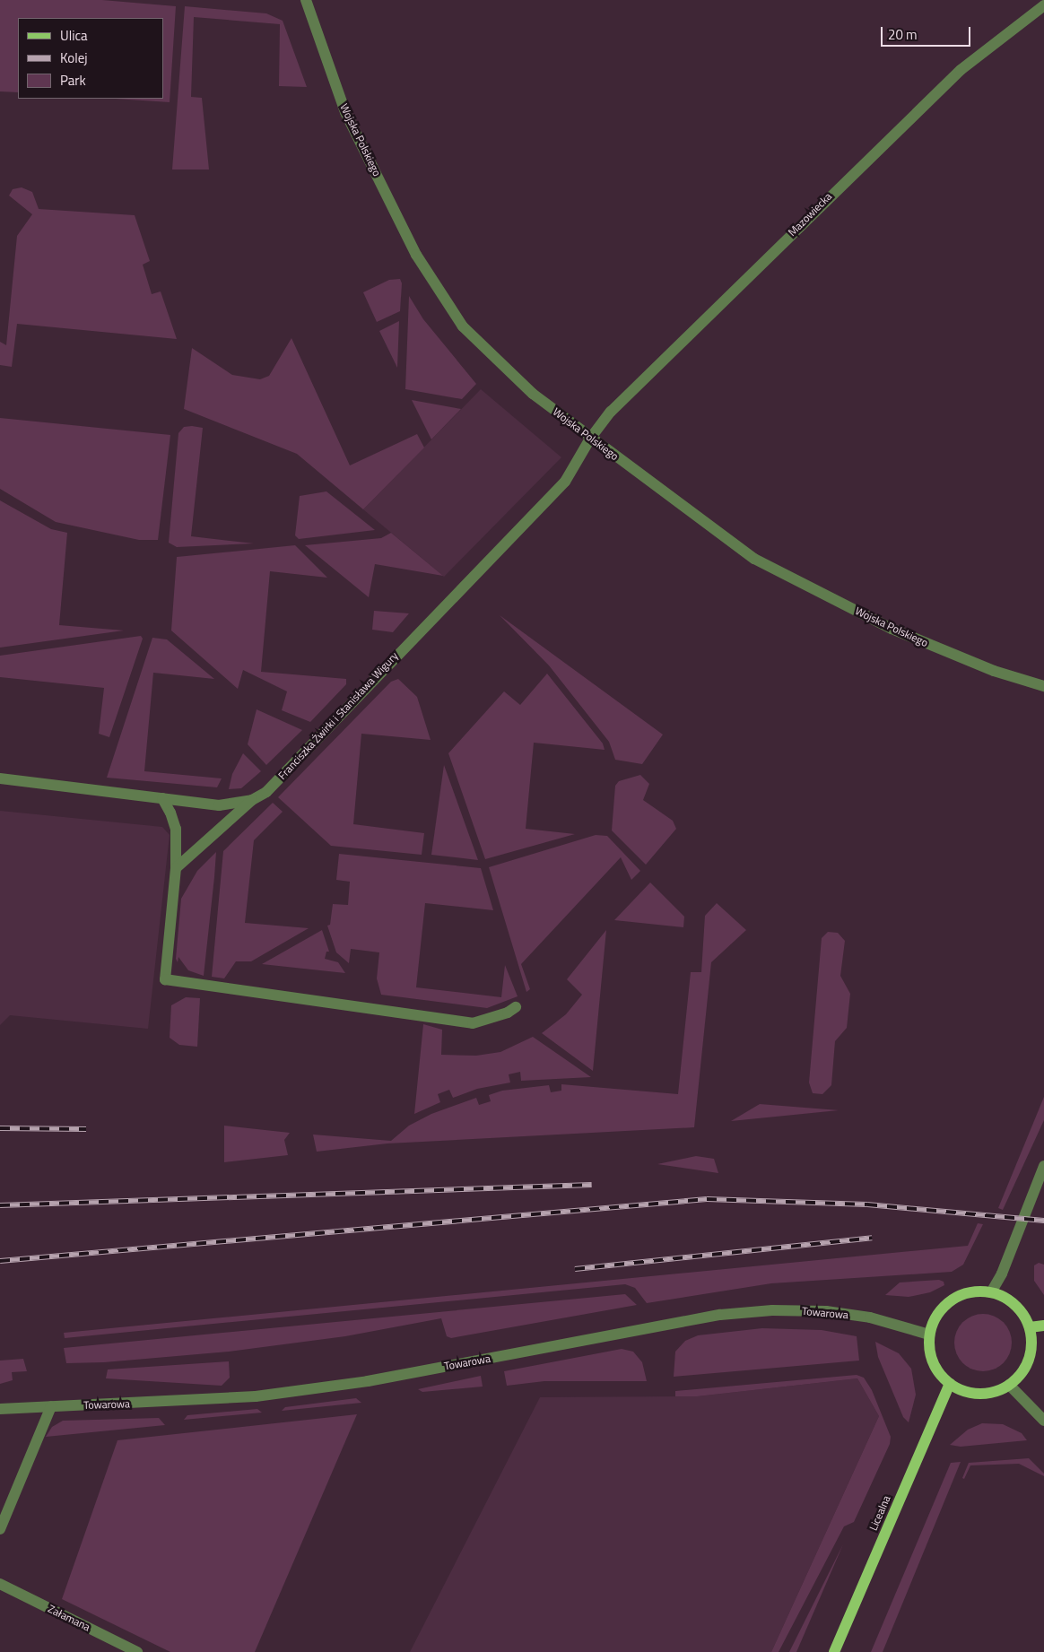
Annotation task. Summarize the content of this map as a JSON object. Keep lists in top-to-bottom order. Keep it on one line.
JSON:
{"streets":{"main road":["Licealna"],"street":["Wojska Polskiego","Mazowiecka","Franciszka Żwirki i Stanisława Wigury","Towarowa","Załamana"]},"crossings":[["Wojska Polskiego","Mazowiecka"],["Wojska Polskiego","Franciszka Żwirki i Stanisława Wigury"],["Mazowiecka","Franciszka Żwirki i Stanisława Wigury"],["Towarowa","Licealna"]],"legend":["Ulica","Kolej","Park"],"scale_bar":"20 m"}
